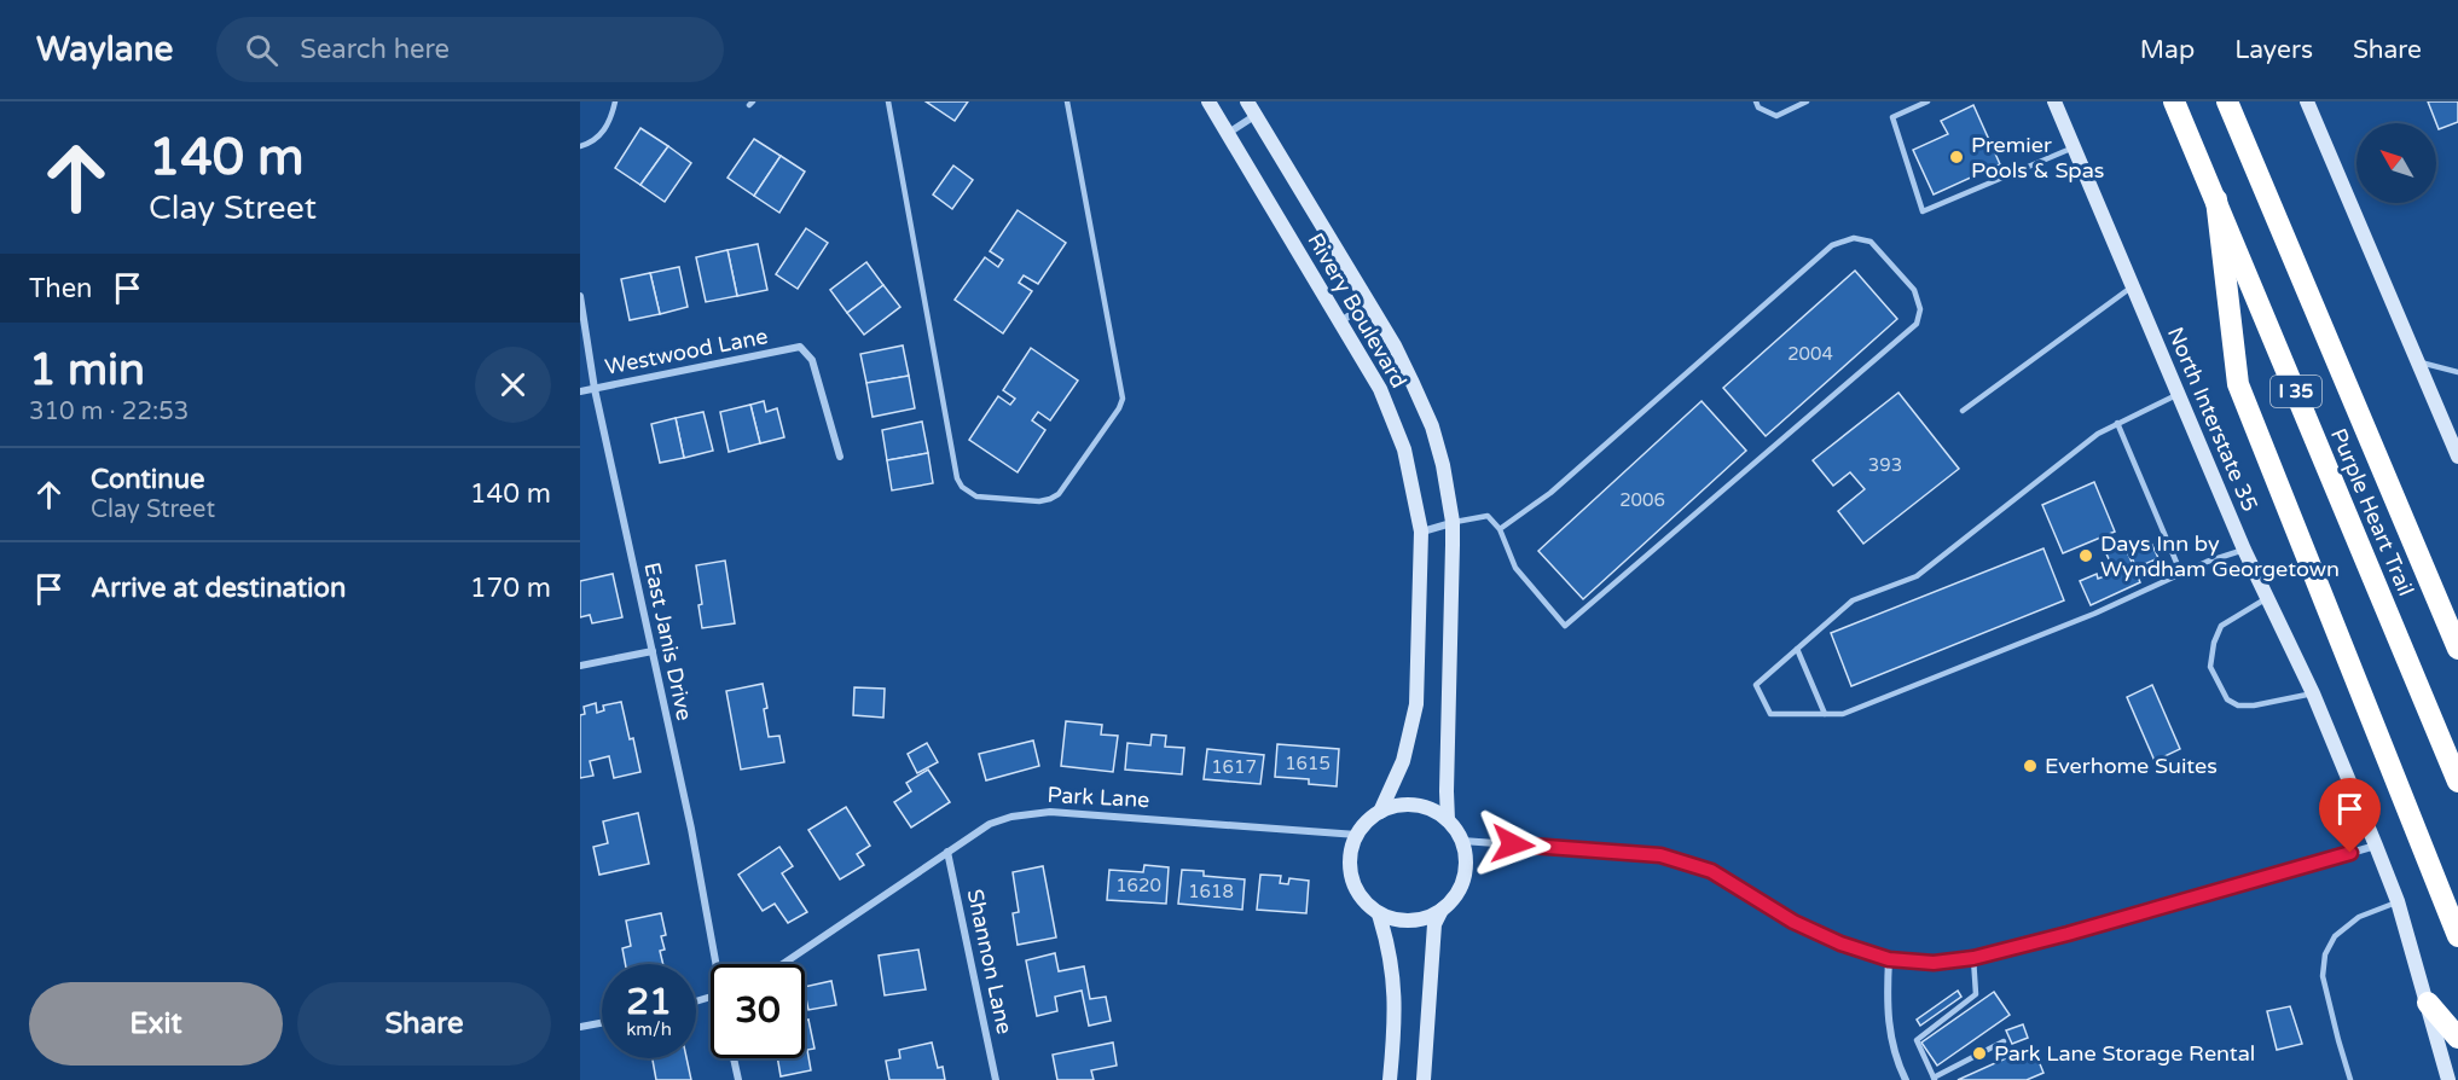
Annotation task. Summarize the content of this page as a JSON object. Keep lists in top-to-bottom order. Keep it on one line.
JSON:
{"streets":{"highway":["I 35","Purple Heart Trail"],"street":["Rivery Boulevard","Westwood Lane","North Interstate 35","East Janis Drive","Park Lane","Shannon Lane"]},"crossings":[["Rivery Boulevard","Park Lane"],["Westwood Lane","East Janis Drive"],["Park Lane","Shannon Lane"]],"places":["Premier Pools & Spas","Days Inn by Wyndham Georgetown","Everhome Suites","Park Lane Storage Rental"],"house_numbers":["2004","393","2006","1615","1617","1620","1618"],"north":"top left","page":{"header":"Waylane","search":"Search here","nav":["Map","Layers","Share"],"turn":["140 m","Clay Street"],"then":"Then","heading":["1 min","310 m · 22:53"],"list":[{"name":"Continue","note":"Clay Street","value":"140 m"},{"name":"Arrive at destination","value":"170 m"}],"speed":"21 km/h","limit":"30","buttons":["Exit","Share"]}}
